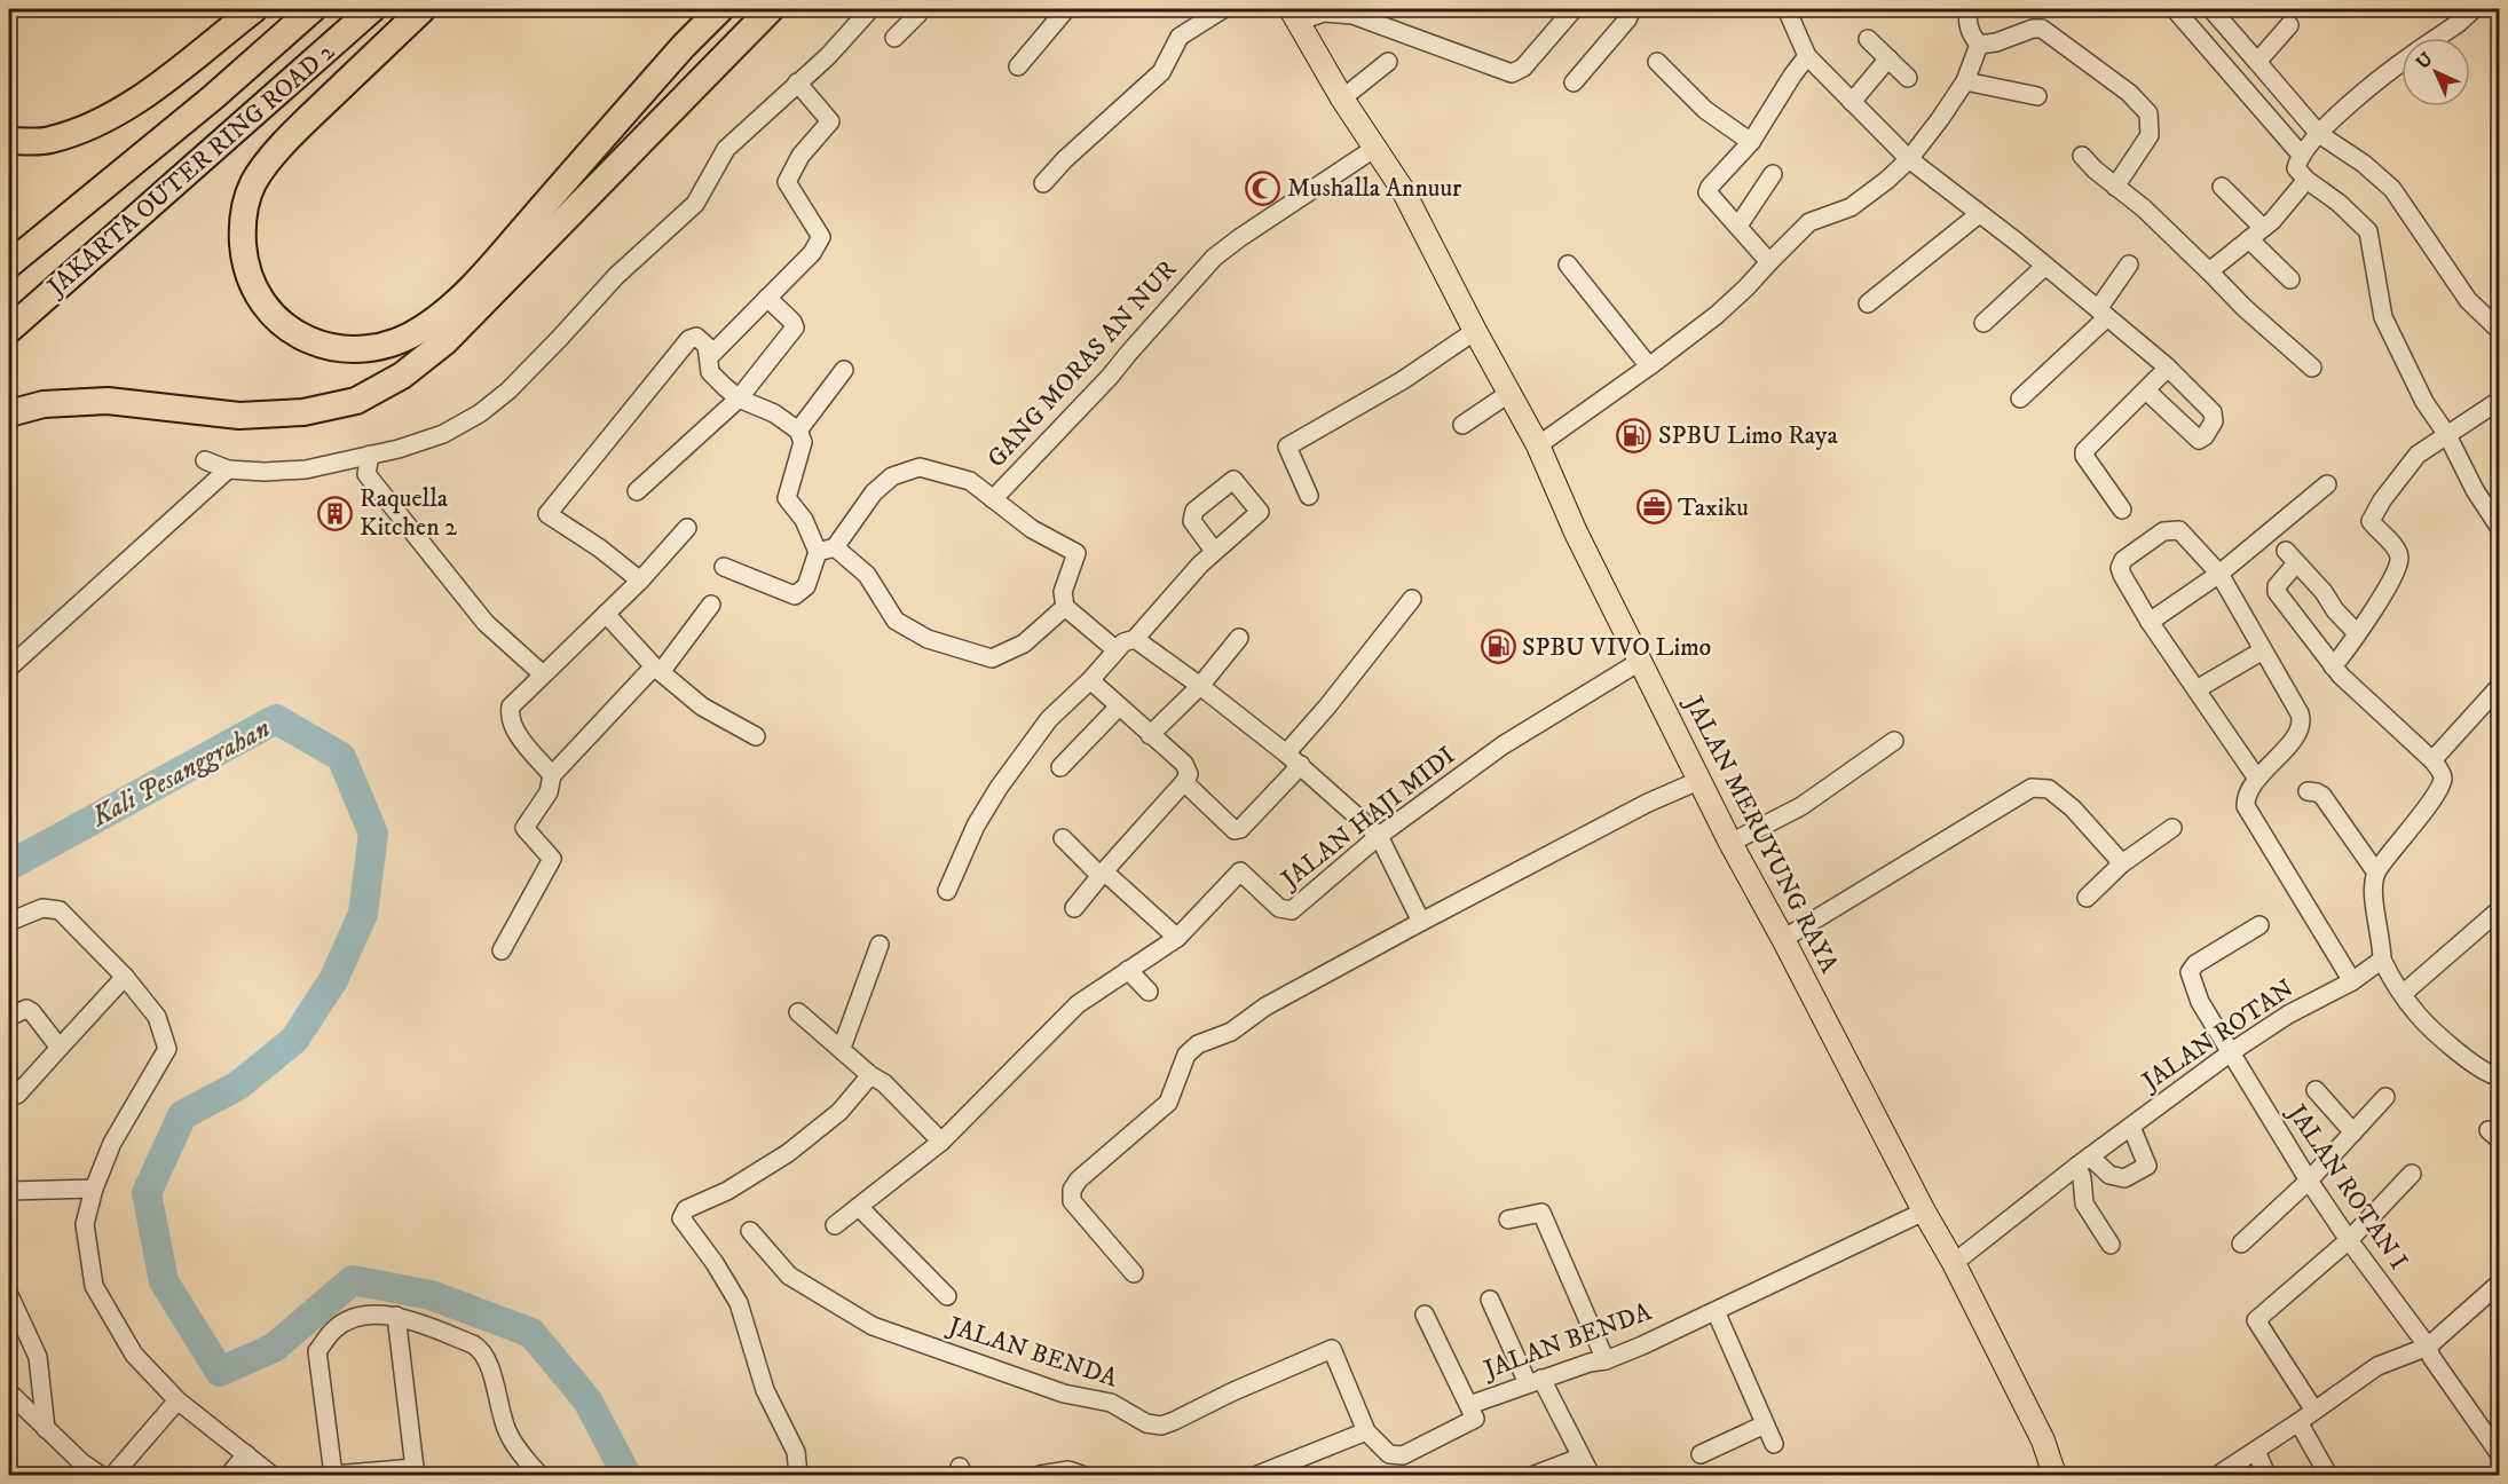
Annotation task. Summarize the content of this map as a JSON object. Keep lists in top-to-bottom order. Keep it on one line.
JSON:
{"streets":{"highway":["JAKARTA OUTER RING ROAD 2"],"main road":["JALAN MERUYUNG RAYA"],"street":["GANG MORAS AN NUR","JALAN HAJI MIDI","JALAN ROTAN","JALAN ROTAN I","JALAN BENDA"]},"crossings":[["GANG MORAS AN NUR","JALAN MERUYUNG RAYA"],["JALAN HAJI MIDI","JALAN MERUYUNG RAYA"],["JALAN MERUYUNG RAYA","JALAN ROTAN"],["JALAN MERUYUNG RAYA","JALAN BENDA"],["JALAN ROTAN","JALAN ROTAN I"]],"water":["Kali Pesanggrahan"],"places":{"mosque":["Mushalla Annuur"],"fuel station":["SPBU Limo Raya","SPBU VIVO Limo"],"office":["Taxiku"],"building":["Raquella Kitchen 2"]},"north":"top left"}
